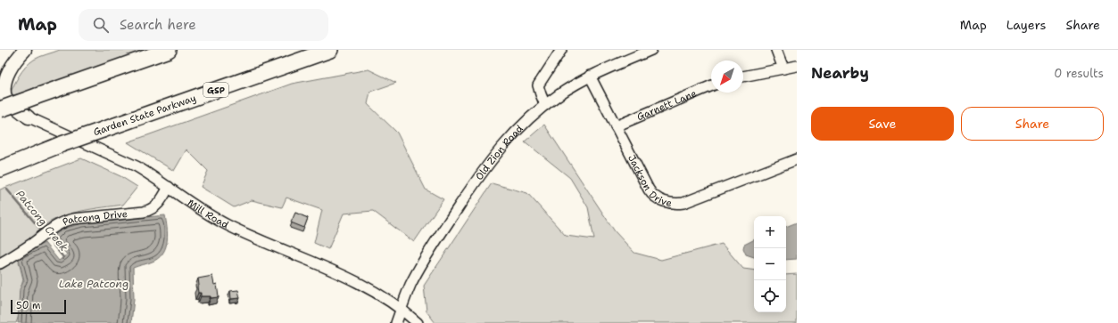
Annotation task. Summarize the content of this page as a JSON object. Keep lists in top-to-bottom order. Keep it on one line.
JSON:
{"streets":{"highway":["GSP","Garden State Parkway"],"street":["Garnett Lane","Old Zion Road","Jackson Drive","Mill Road","Patcong Drive"]},"crossings":[["Garnett Lane","Jackson Drive"],["Old Zion Road","Jackson Drive"],["Old Zion Road","Mill Road"],["Mill Road","Patcong Drive"]],"water":["Patcong Creek","Lake Patcong"],"scale_bar":"50 m","north":"bottom left","page":{"header":"Map","search":"Search here","nav":["Map","Layers","Share"],"heading":["Nearby","0 results"],"buttons":["Save","Share"],"map_buttons":["+","−"],"scale":"50 m"}}
